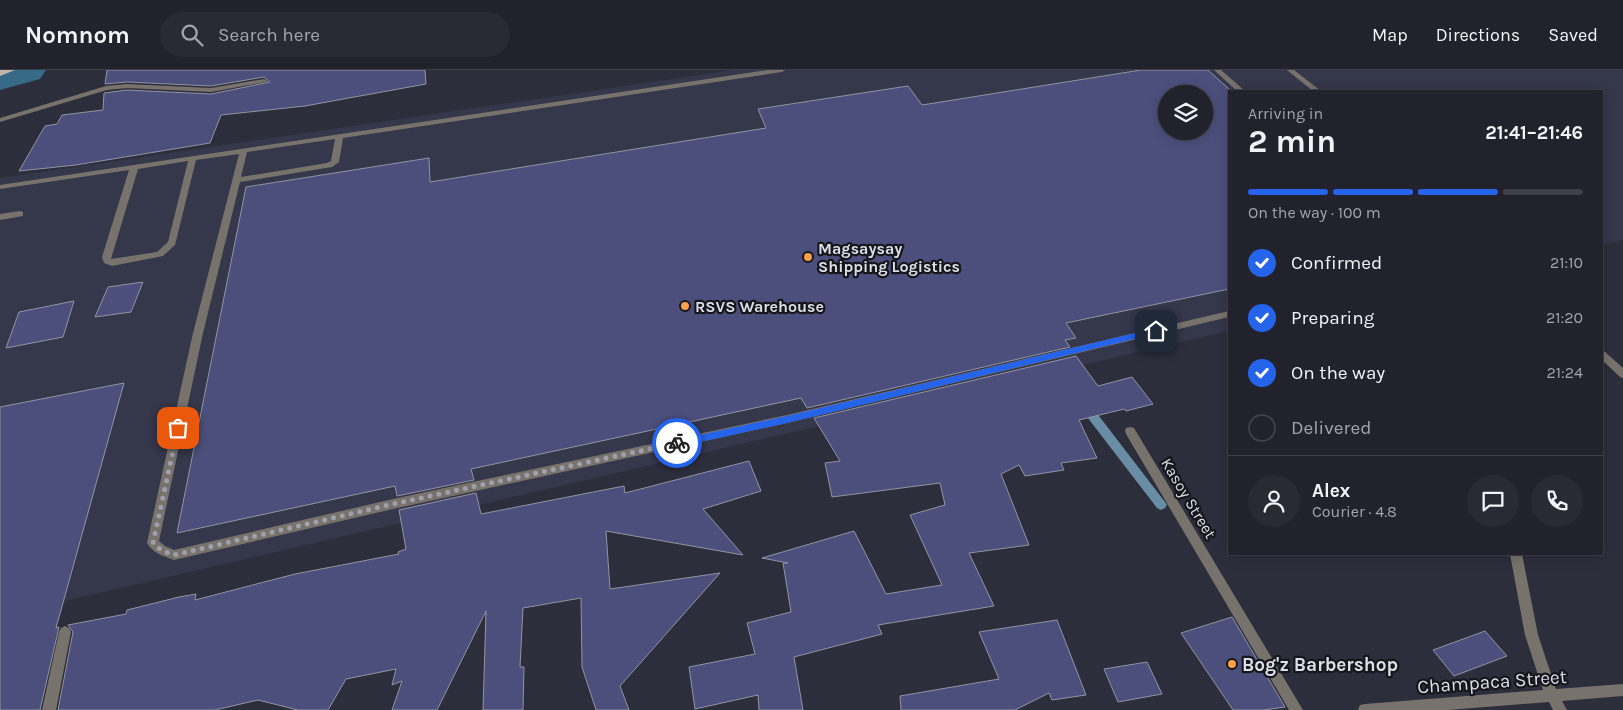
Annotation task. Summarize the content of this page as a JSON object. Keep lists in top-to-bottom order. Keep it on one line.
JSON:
{"streets":{"street":["Kasoy Street","Champaca Street"]},"places":["Magsaysay Shipping Logistics","RSVS Warehouse","Bog'z Barbershop"],"page":{"header":"Nomnom","search":"Search here","nav":["Map","Directions","Saved"],"heading":["2 min","Arriving in","21:41–21:46"],"panel":["Alex","Courier · 4.8"],"bar":"On the way · 100 m","list":[["Confirmed","21:10"],["Preparing","21:20"],["On the way","21:24"],"Delivered"]}}
